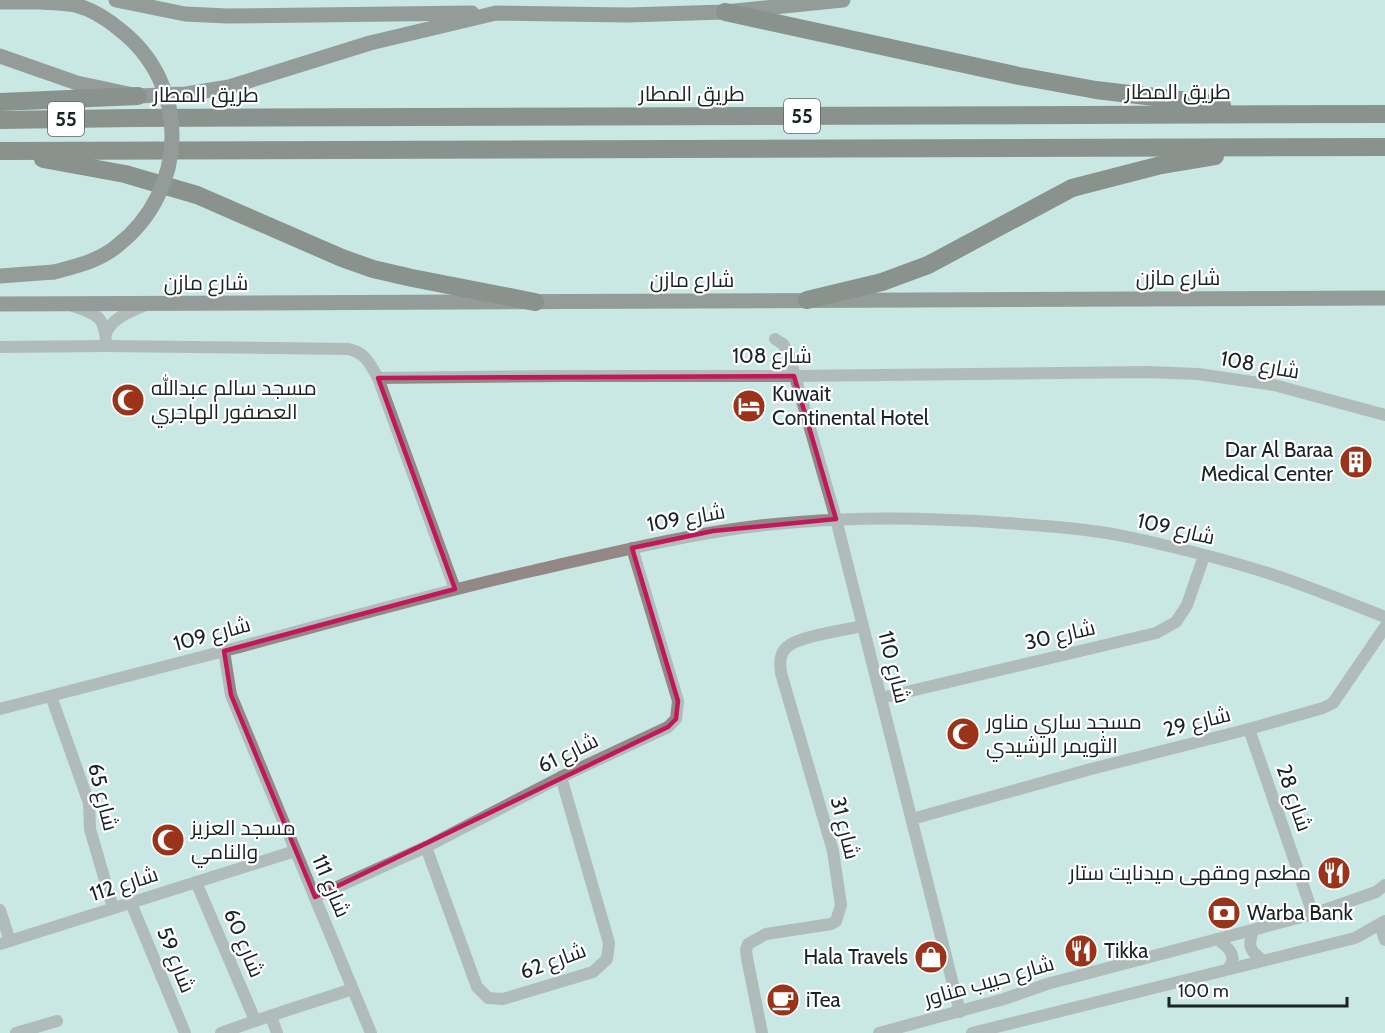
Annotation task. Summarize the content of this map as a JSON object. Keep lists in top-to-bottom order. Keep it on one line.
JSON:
{"streets":{"highway":["طريق المطار","55"],"main road":["شارع مازن"],"street":["شارع 108","شارع 109","شارع 30","شارع 110","شارع 29","شارع 61","شارع 65","شارع 28","شارع 31","شارع 112","شارع 111","شارع 60","شارع 59","شارع 62","شارع حبيب مناور"]},"crossings":[["شارع 108","شارع 110"],["شارع 109","شارع 30"],["شارع 109","شارع 110"],["شارع 109","شارع 61"],["شارع 109","شارع 65"],["شارع 109","شارع 111"],["شارع 30","شارع 110"],["شارع 110","شارع 29"],["شارع 110","شارع 31"],["شارع 110","شارع حبيب مناور"],["شارع 29","شارع 28"],["شارع 61","شارع 111"],["شارع 61","شارع 62"],["شارع 65","شارع 112"],["شارع 28","شارع حبيب مناور"],["شارع 112","شارع 111"],["شارع 112","شارع 60"],["شارع 112","شارع 59"]],"places":{"mosque":["مسجد سالم عبدالله العصفور الهاجري","مسجد ساري مناور الثويمر الرشيدي","مسجد العزيز والنامي"],"hotel":["Kuwait Continental Hotel"],"building":["Dar Al Baraa Medical Center"],"restaurant":["مطعم ومقهى ميدنايت ستار","Tikka"],"bank":["Warba Bank"],"shop":["Hala Travels"],"cafe":["iTea"]},"scale_bar":"100 m"}
